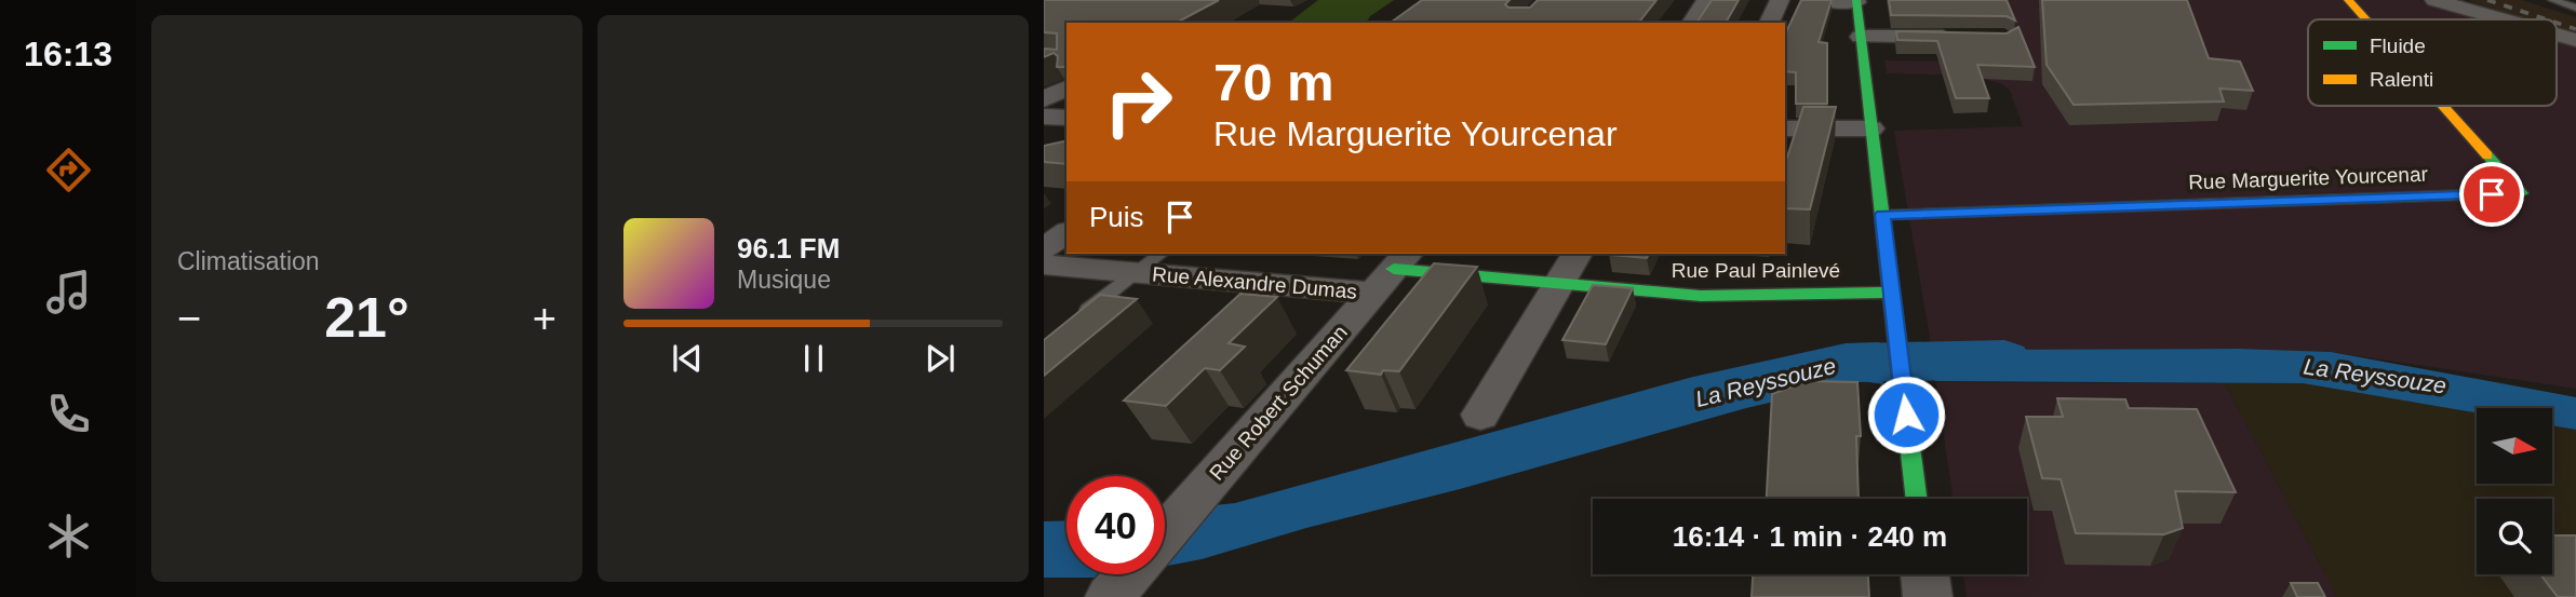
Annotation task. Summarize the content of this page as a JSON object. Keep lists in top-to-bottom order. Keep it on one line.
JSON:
{"streets":{"street":["Rue Marguerite Yourcenar","Rue Paul Painlevé","Rue Alexandre Dumas","Rue Robert Schuman"]},"crossings":[["Rue Paul Painlevé","Rue Alexandre Dumas"],["Rue Paul Painlevé","Rue Robert Schuman"],["Rue Alexandre Dumas","Rue Robert Schuman"]],"water":["La Reyssouze"],"legend":["Fluide","Ralenti"],"north":"right","page":{"tabs":"16:13","tile":"Climatisation","turn":["70 m","Rue Marguerite Yourcenar"],"then":"Puis","song":["96.1 FM","Musique"],"heat":["−","21°","+"],"limit":"40","trip":"16:14 · 1 min · 240 m"}}
